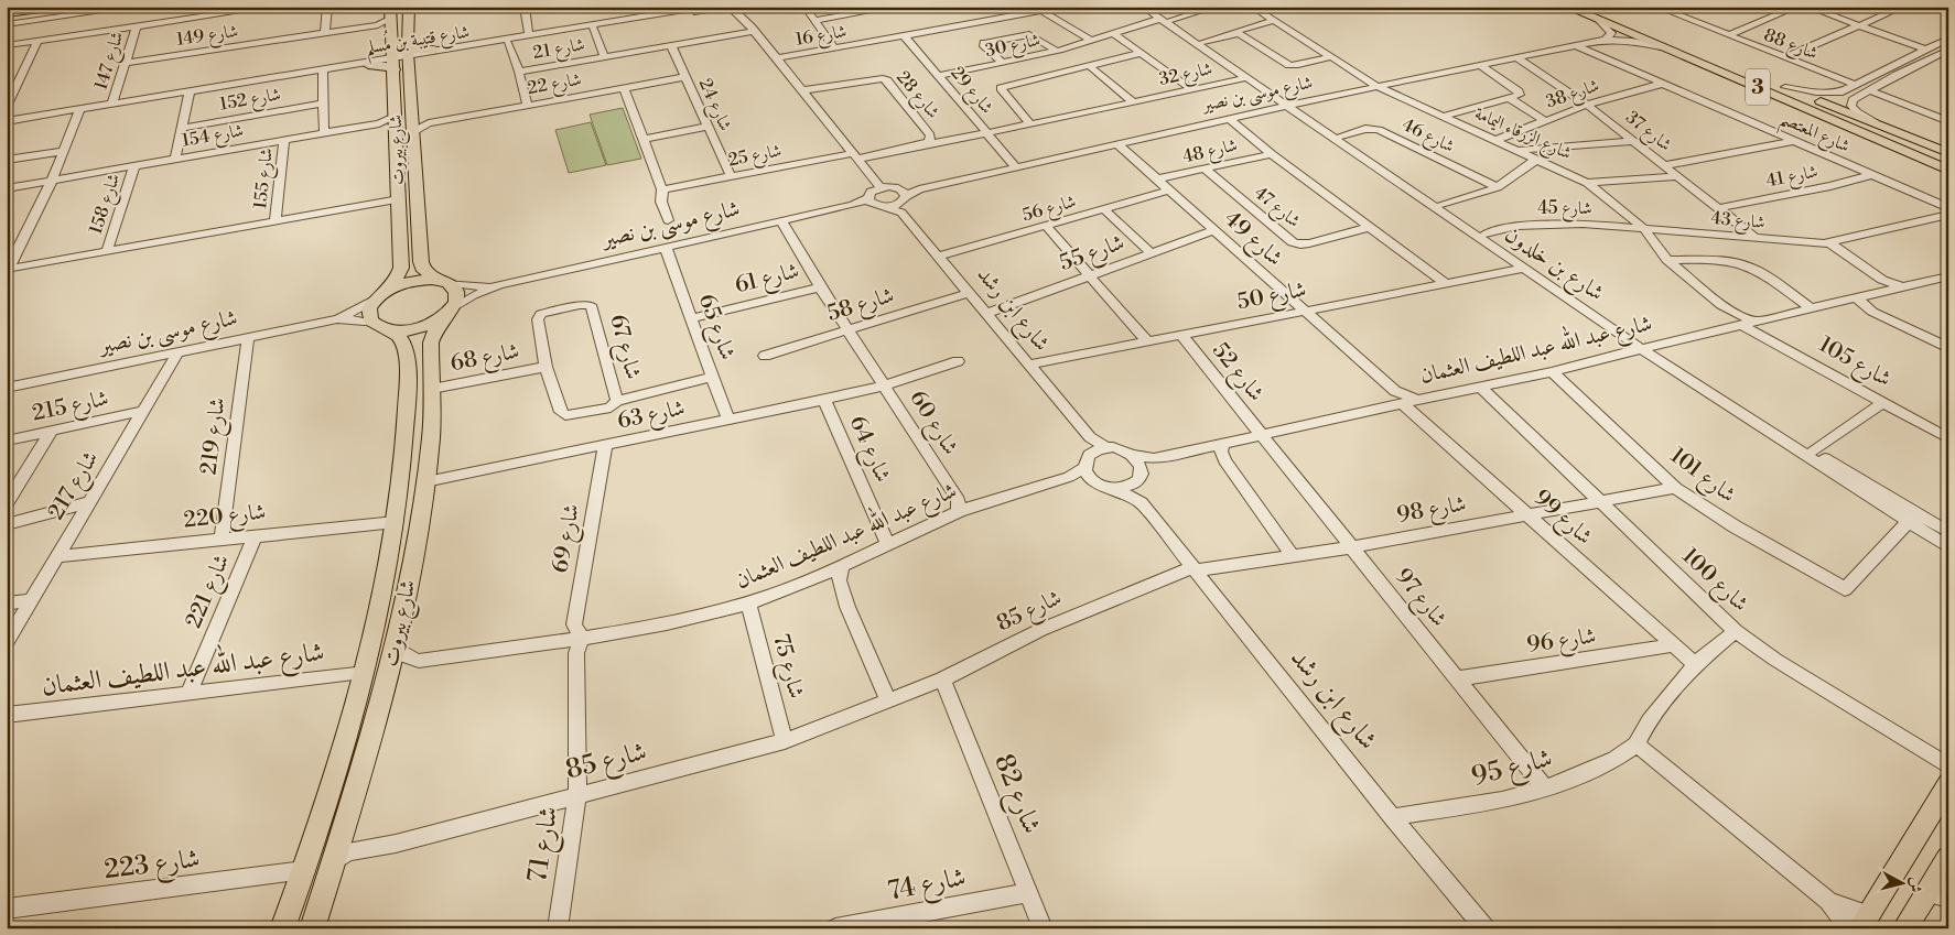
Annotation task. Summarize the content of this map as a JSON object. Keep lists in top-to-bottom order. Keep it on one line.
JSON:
{"streets":{"main road":["3","شارع بيروت"],"street":["شارع 149","شارع 16","شارع قتيبة بن مُسلم","شارع 88","شارع 30","شارع 21","شارع 147","شارع 32","شارع 22","شارع 29","شارع موسى بن نصير","شارع 38","شارع 28","شارع 152","شارع 24","شارع 37","شارع المعتصم","شارع الزرقاء اليمامة","شارع 154","شارع 46","شارع 48","شارع 25","شارع 41","شارع 155","شارع 158","شارع 47","شارع 56","شارع 45","شارع 43","شارع 49","شارع 55","شارع بن خلدون","شارع 61","شارع 50","شارع 58","شارع ابن رشد","شارع 65","شارع 67","شارع عبد الله عبد اللطيف العثمان","شارع 68","شارع 105","شارع 52","شارع 215","شارع 63","شارع 60","شارع 219","شارع 64","شارع 101","شارع 217","شارع 98","شارع 220","شارع 99","شارع 69","شارع 100","شارع 221","شارع 97","شارع 85","شارع 96","شارع 75","شارع 95","شارع 82","شارع 71","شارع 223","شارع 74"]},"crossings":[["شارع 149","شارع 147"],["شارع 149","شارع بيروت"],["شارع 16","شارع 30"],["شارع 16","شارع 29"],["شارع قتيبة بن مُسلم","شارع 21"],["شارع قتيبة بن مُسلم","شارع 147"],["شارع قتيبة بن مُسلم","شارع بيروت"],["شارع 30","شارع 29"],["شارع 30","شارع بن خلدون"],["شارع 21","شارع 24"],["شارع 32","شارع 29"],["شارع 32","شارع 28"],["شارع 32","شارع بن خلدون"],["شارع 22","شارع 24"],["شارع 22","شارع بيروت"],["3","شارع موسى بن نصير"],["شارع 29","شارع موسى بن نصير"],["شارع موسى بن نصير","شارع 37"],["شارع موسى بن نصير","شارع المعتصم"],["شارع موسى بن نصير","شارع الزرقاء اليمامة"],["شارع موسى بن نصير","شارع بيروت"],["شارع موسى بن نصير","شارع 47"],["شارع موسى بن نصير","شارع 49"],["شارع موسى بن نصير","شارع بن خلدون"],["شارع موسى بن نصير","شارع ابن رشد"],["شارع موسى بن نصير","شارع 65"],["شارع موسى بن نصير","شارع 60"],["شارع موسى بن نصير","شارع 219"],["شارع موسى بن نصير","شارع 217"],["شارع 38","شارع 37"],["شارع 38","شارع المعتصم"],["شارع 38","شارع الزرقاء اليمامة"],["شارع 28","شارع 25"],["شارع 24","شارع 25"],["شارع 37","شارع 41"],["شارع 37","شارع 43"],["شارع المعتصم","شارع 41"],["شارع الزرقاء اليمامة","شارع 45"],["شارع الزرقاء اليمامة","شارع 43"],["شارع الزرقاء اليمامة","شارع عبد الله عبد اللطيف العثمان"],["شارع 154","شارع بيروت"],["شارع 154","شارع 155"],["شارع 154","شارع 158"],["شارع 46","شارع بن خلدون"],["شارع بيروت","شارع عبد الله عبد اللطيف العثمان"],["شارع بيروت","شارع 68"],["شارع بيروت","شارع 63"],["شارع بيروت","شارع 220"],["شارع بيروت","شارع 85"],["شارع بيروت","شارع 223"],["شارع 48","شارع 47"],["شارع 48","شارع 49"],["شارع 47","شارع 50"],["شارع 56","شارع 49"],["شارع 56","شارع ابن رشد"],["شارع 45","شارع 43"],["شارع 45","شارع بن خلدون"],["شارع 49","شارع 55"],["شارع 49","شارع 50"],["شارع 49","شارع عبد الله عبد اللطيف العثمان"],["شارع 55","شارع ابن رشد"],["شارع بن خلدون","شارع 50"],["شارع بن خلدون","شارع عبد الله عبد اللطيف العثمان"],["شارع بن خلدون","شارع 101"],["شارع 61","شارع 65"],["شارع 61","شارع 60"],["شارع 50","شارع ابن رشد"],["شارع 50","شارع 52"],["شارع 58","شارع ابن رشد"],["شارع 58","شارع 60"],["شارع ابن رشد","شارع عبد الله عبد اللطيف العثمان"],["شارع ابن رشد","شارع 98"],["شارع ابن رشد","شارع 85"],["شارع ابن رشد","شارع 95"],["شارع 65","شارع 63"],["شارع 67","شارع 68"],["شارع عبد الله عبد اللطيف العثمان","شارع 105"],["شارع عبد الله عبد اللطيف العثمان","شارع 52"],["شارع عبد الله عبد اللطيف العثمان","شارع 60"],["شارع عبد الله عبد اللطيف العثمان","شارع 64"],["شارع عبد الله عبد اللطيف العثمان","شارع 101"],["شارع عبد الله عبد اللطيف العثمان","شارع 99"],["شارع عبد الله عبد اللطيف العثمان","شارع 69"],["شارع عبد الله عبد اللطيف العثمان","شارع 100"],["شارع عبد الله عبد اللطيف العثمان","شارع 221"],["شارع عبد الله عبد اللطيف العثمان","شارع 97"],["شارع عبد الله عبد اللطيف العثمان","شارع 75"],["شارع عبد الله عبد اللطيف العثمان","شارع 71"],["شارع 52","شارع 97"],["شارع 215","شارع 217"],["شارع 63","شارع 60"],["شارع 63","شارع 64"],["شارع 63","شارع 69"],["شارع 219","شارع 220"],["شارع 101","شارع 98"],["شارع 217","شارع 220"],["شارع 98","شارع 99"],["شارع 98","شارع 100"],["شارع 98","شارع 97"],["شارع 98","شارع 85"],["شارع 220","شارع 221"],["شارع 99","شارع 96"],["شارع 99","شارع 95"],["شارع 69","شارع 71"],["شارع 100","شارع 95"],["شارع 97","شارع 96"],["شارع 97","شارع 95"],["شارع 85","شارع 75"],["شارع 85","شارع 82"],["شارع 85","شارع 71"],["شارع 82","شارع 74"]],"north":"right"}
